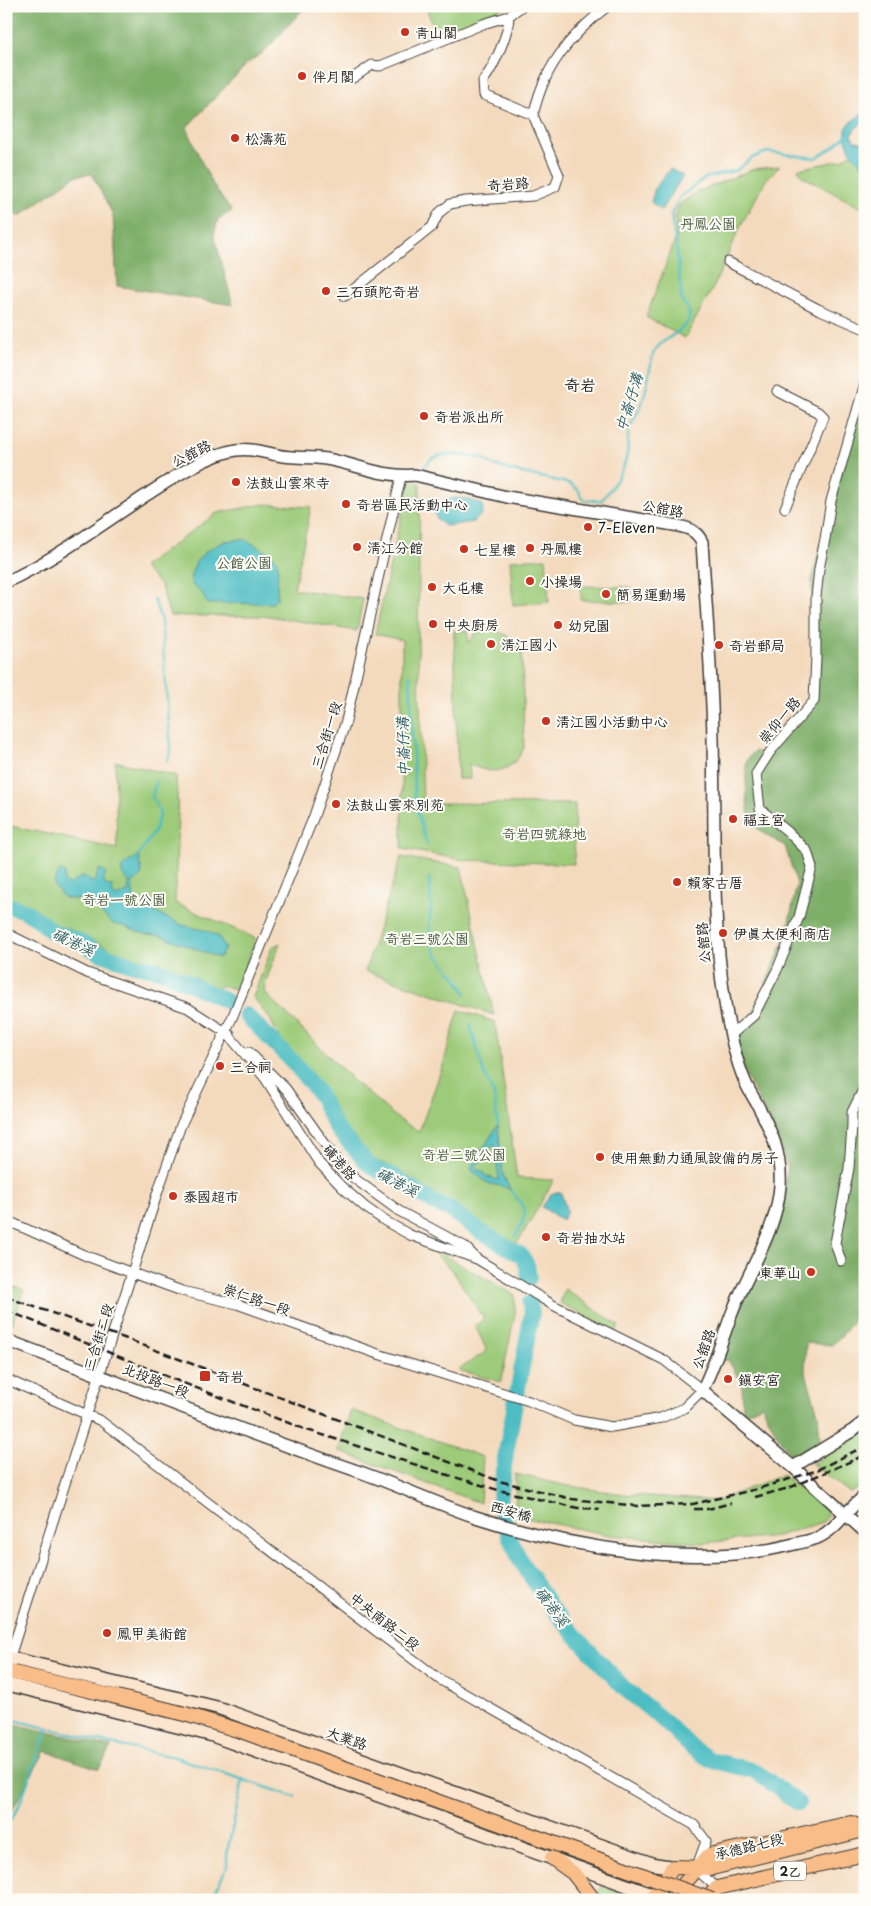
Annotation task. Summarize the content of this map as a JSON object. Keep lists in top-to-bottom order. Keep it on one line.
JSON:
{"streets":{"main road":["大業路","承德路七段","2乙"],"street":["奇岩路","公舘路","崇仰一路","三合街一段","磺港路","崇仁路一段","三合街二段","北投路一段","西安橋","中央南路二段"]},"crossings":[["公舘路","崇仰一路"],["公舘路","三合街一段"],["公舘路","磺港路"],["公舘路","崇仁路一段"],["公舘路","西安橋"],["三合街一段","三合街二段"],["磺港路","崇仁路一段"],["磺港路","三合街二段"],["崇仁路一段","三合街二段"],["三合街二段","北投路一段"],["三合街二段","中央南路二段"],["三合街二段","大業路"],["北投路一段","西安橋"],["中央南路二段","承德路七段"],["大業路","承德路七段"]],"districts":["奇岩"],"water":["中崙仔溝","磺港溪"],"parks":["丹鳳公園","公館公園","奇岩四號綠地","奇岩一號公園","奇岩三號公園","奇岩二號公園"],"places":{"other":["青山閣","伴月閣","松濤苑","三石頭陀奇岩","奇岩派出所","法鼓山雲來寺","奇岩區民活動中心","7-Eleven","清江分館","丹鳳樓","七星樓","小操場","大屯樓","簡易運動場","中央廚房","幼兒園","清江國小","奇岩郵局","清江國小活動中心","法鼓山雲來別苑","福主宮","賴家古厝","伊真太便利商店","三合祠","使用無動力通風設備的房子","泰國超市","奇岩抽水站","東華山","鎮安宮","鳳甲美術館"],"transit":["奇岩"]}}
